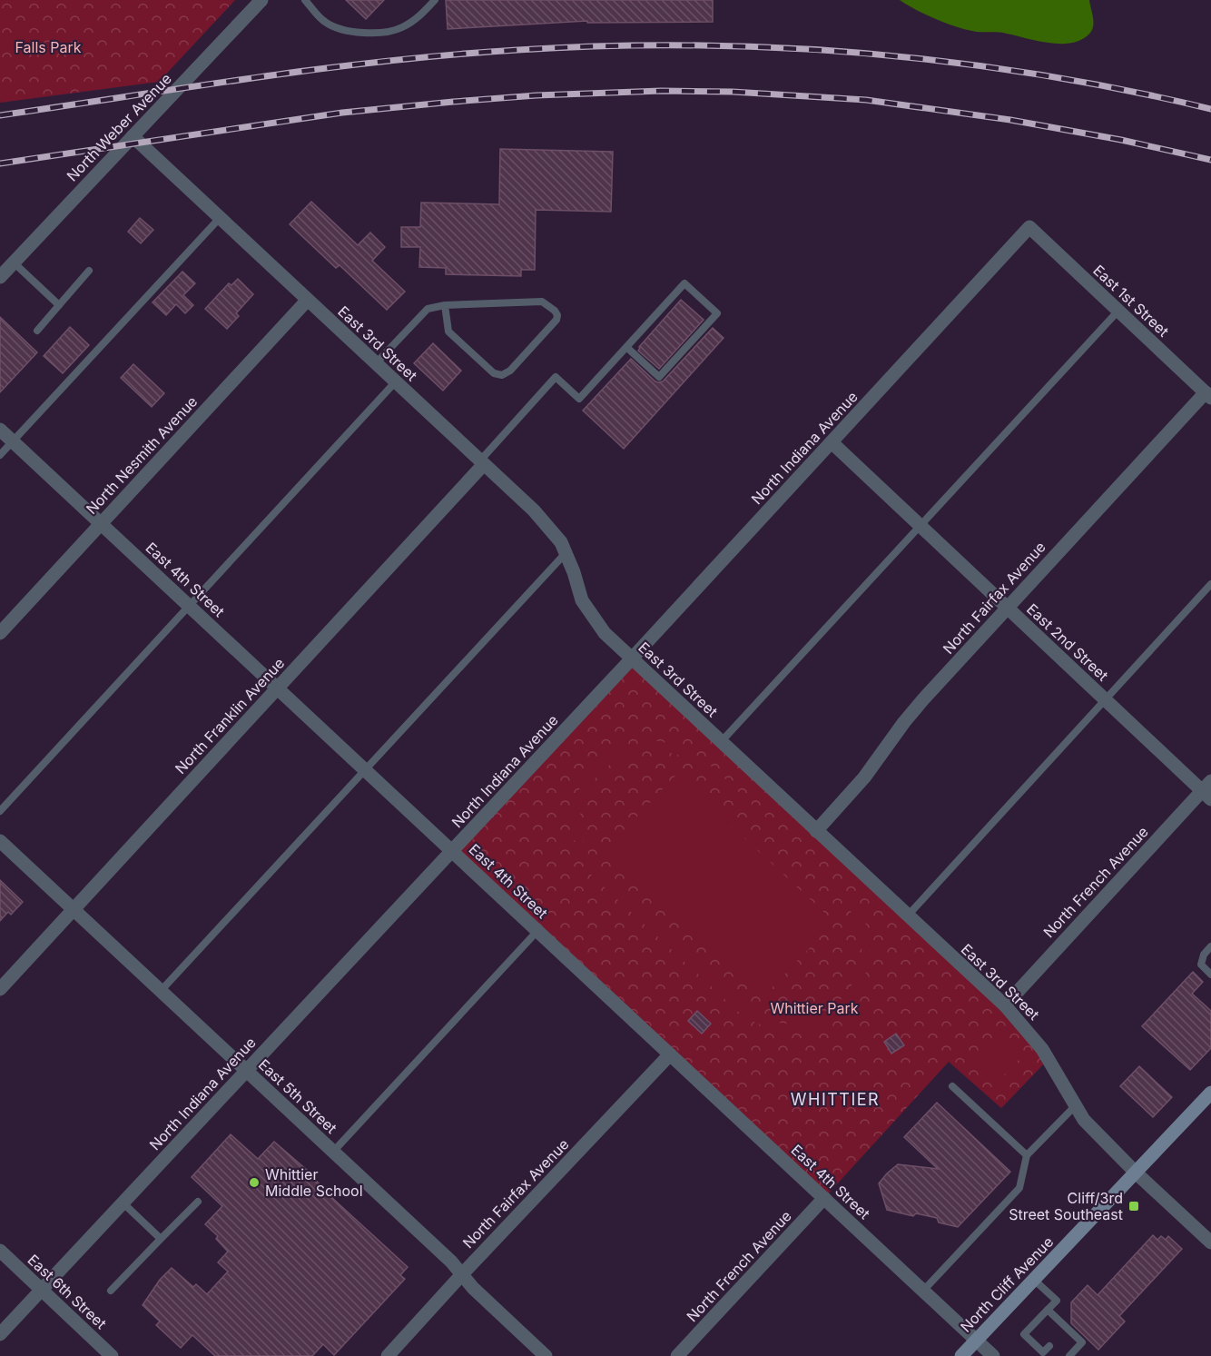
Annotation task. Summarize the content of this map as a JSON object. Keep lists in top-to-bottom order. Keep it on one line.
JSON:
{"streets":{"main road":["North Cliff Avenue"],"street":["North Weber Avenue","East 1st Street","East 3rd Street","North Indiana Avenue","North Nesmith Avenue","East 4th Street","North Fairfax Avenue","East 2nd Street","North Franklin Avenue","North French Avenue","East 5th Street","East 6th Street"]},"crossings":[["North Weber Avenue","East 3rd Street"],["East 1st Street","North Indiana Avenue"],["East 1st Street","North Fairfax Avenue"],["East 3rd Street","North Indiana Avenue"],["East 3rd Street","North Nesmith Avenue"],["East 3rd Street","North Fairfax Avenue"],["East 3rd Street","North Franklin Avenue"],["East 3rd Street","North French Avenue"],["East 3rd Street","North Cliff Avenue"],["North Indiana Avenue","East 4th Street"],["North Indiana Avenue","East 2nd Street"],["North Indiana Avenue","East 5th Street"],["North Indiana Avenue","East 6th Street"],["North Nesmith Avenue","East 4th Street"],["East 4th Street","North Fairfax Avenue"],["East 4th Street","North Franklin Avenue"],["East 4th Street","North French Avenue"],["East 4th Street","North Cliff Avenue"],["North Fairfax Avenue","East 2nd Street"],["North Fairfax Avenue","East 5th Street"],["East 2nd Street","North French Avenue"],["North Franklin Avenue","East 5th Street"]],"districts":["WHITTIER"],"parks":["Falls Park","Whittier Park"],"places":{"other":["Whittier Middle School"],"transit":["Cliff/3rd Street Southeast"]}}
